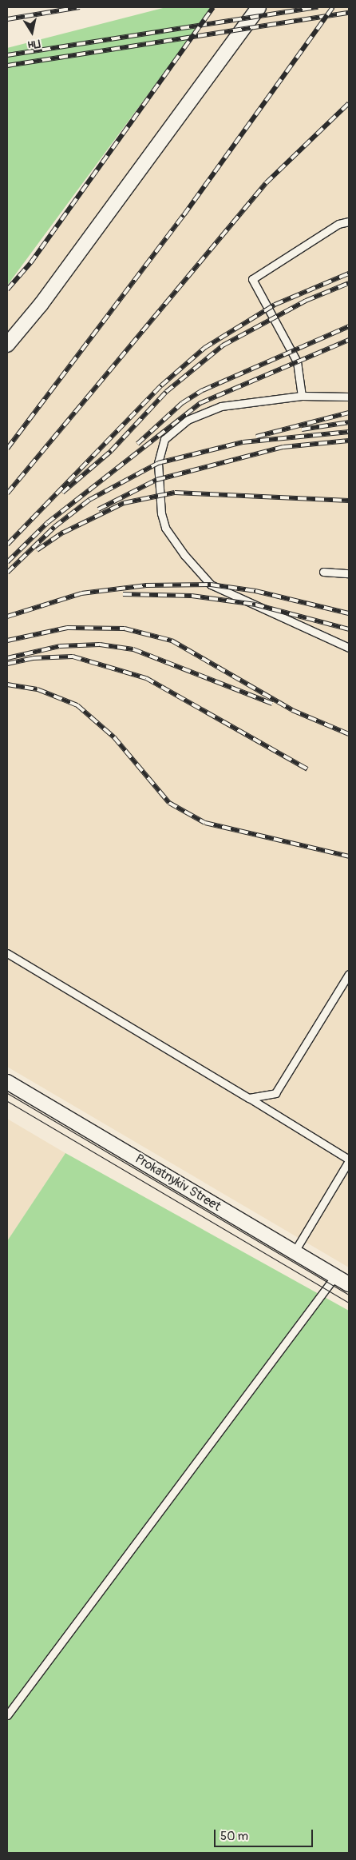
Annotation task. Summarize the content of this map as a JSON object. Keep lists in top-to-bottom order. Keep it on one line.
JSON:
{"streets":{"street":["Prokatnykiv Street"]},"scale_bar":"50 m","north":"bottom"}
